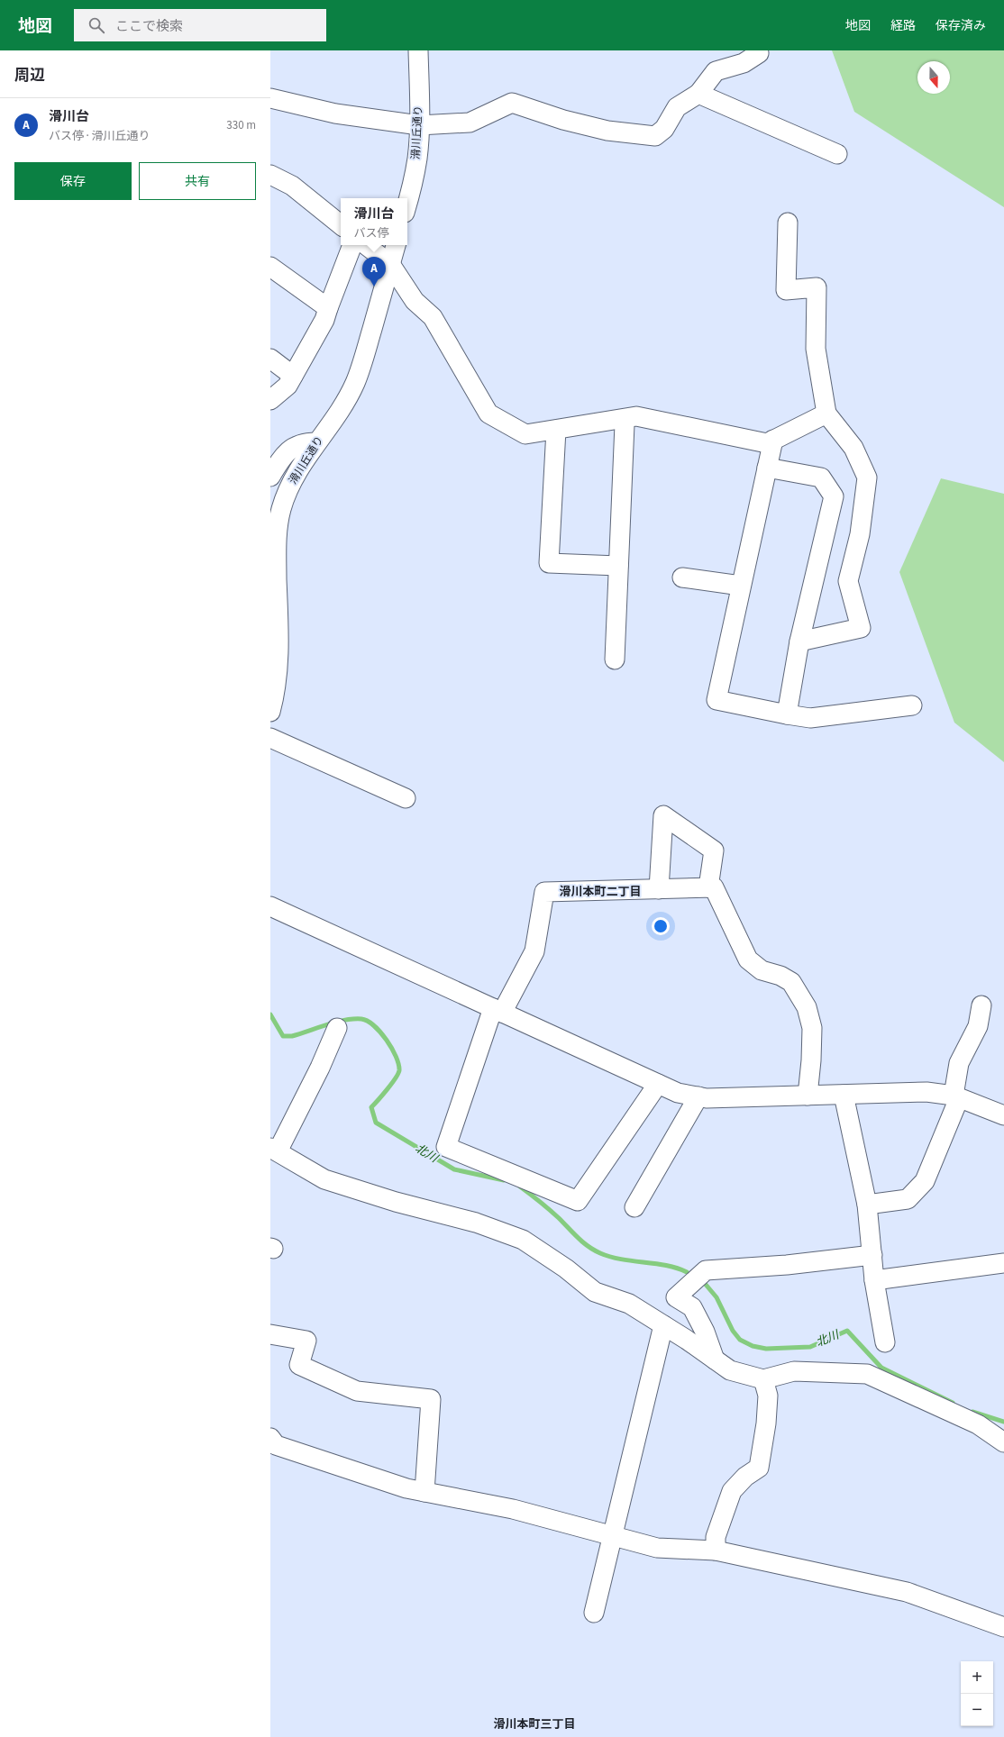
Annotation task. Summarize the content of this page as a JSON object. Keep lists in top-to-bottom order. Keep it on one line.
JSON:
{"streets":{"street":["滑川丘通り"]},"districts":["滑川本町二丁目","滑川本町三丁目"],"water":["北川"],"north":"bottom","page":{"header":"地図","search":"ここで検索","nav":["地図","経路","保存済み"],"heading":"周辺","list":[{"mark":"A","name":"滑川台","note":"バス停 · 滑川丘通り","value":"330 m"}],"buttons":["保存","共有"],"popup":["滑川台","バス停"],"pins":"A","map_buttons":["+","−"]}}
